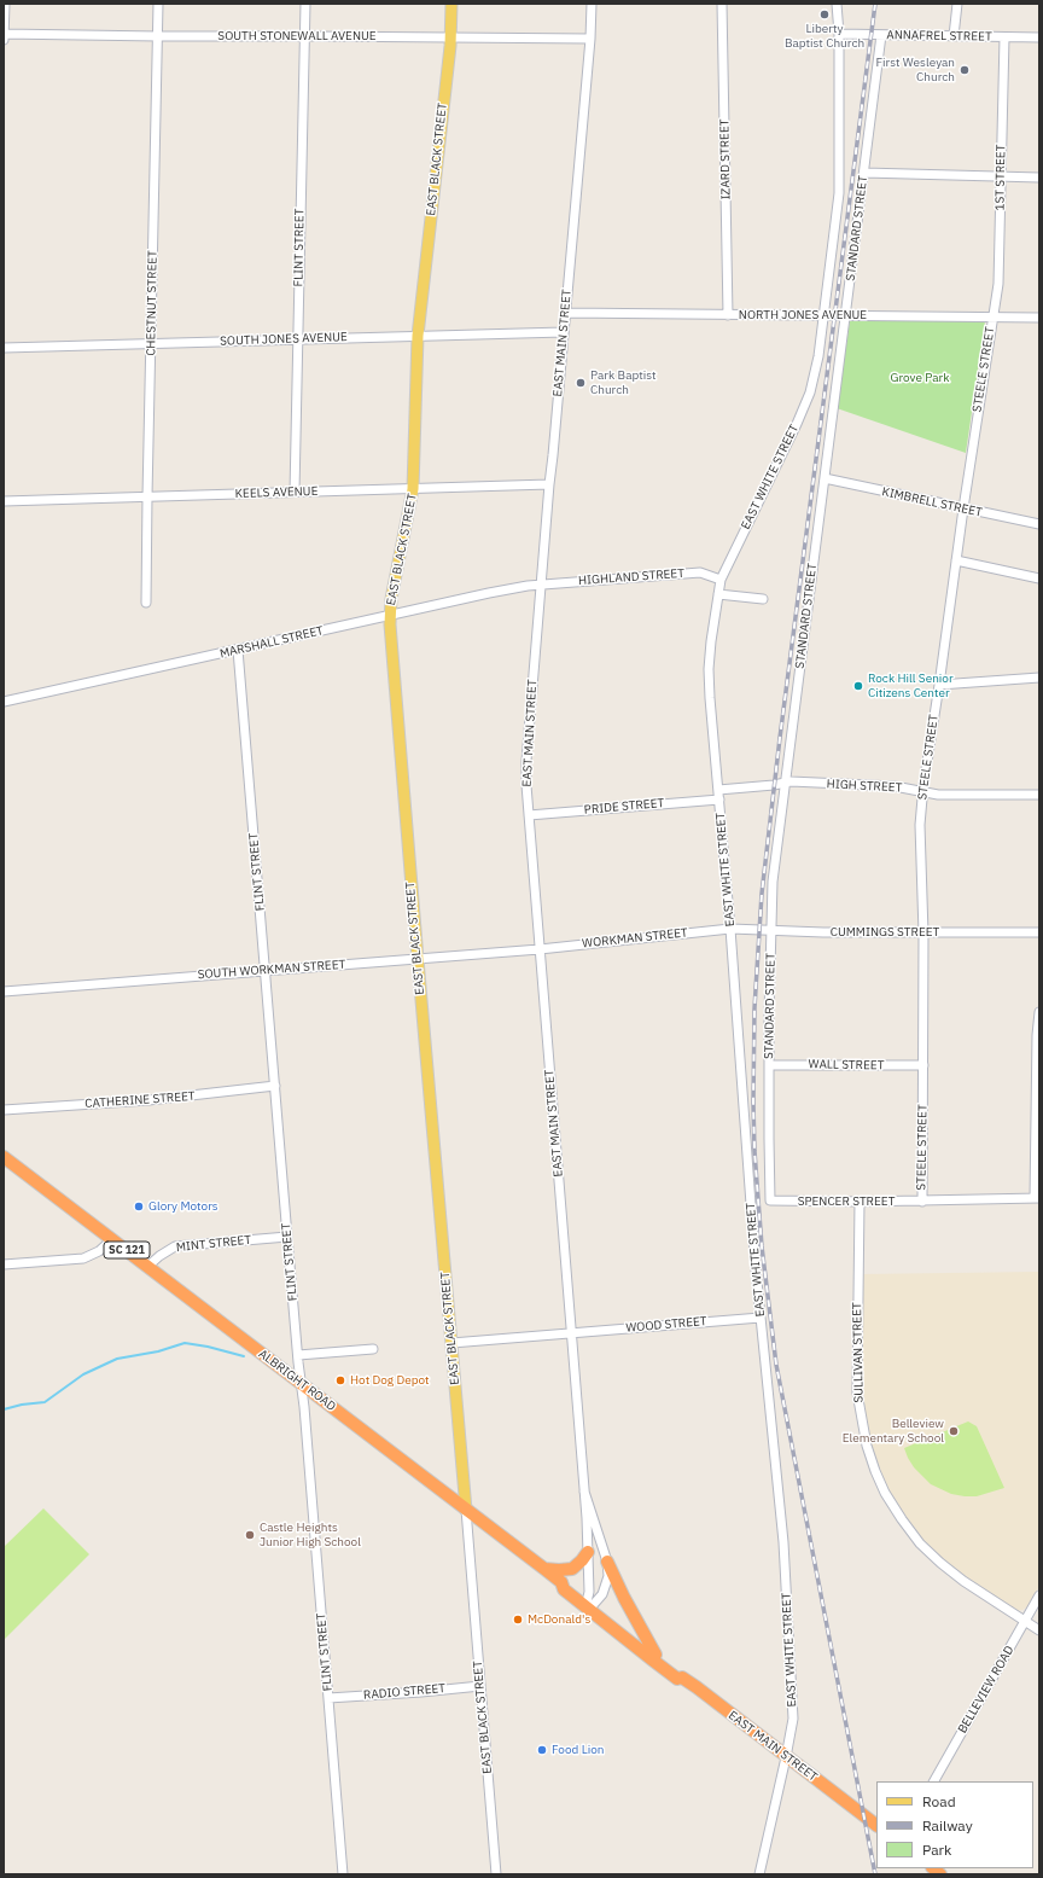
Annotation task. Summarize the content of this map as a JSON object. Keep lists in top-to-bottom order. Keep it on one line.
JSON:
{"streets":{"highway":["EAST MAIN STREET","SC 121","ALBRIGHT ROAD"],"main road":["EAST BLACK STREET"],"street":["SOUTH STONEWALL AVENUE","ANNAFREL STREET","IZARD STREET","1ST STREET","STANDARD STREET","FLINT STREET","CHESTNUT STREET","NORTH JONES AVENUE","SOUTH JONES AVENUE","STEELE STREET","EAST WHITE STREET","KEELS AVENUE","KIMBRELL STREET","HIGHLAND STREET","MARSHALL STREET","HIGH STREET","PRIDE STREET","CUMMINGS STREET","WORKMAN STREET","SOUTH WORKMAN STREET","WALL STREET","CATHERINE STREET","SPENCER STREET","MINT STREET","WOOD STREET","SULLIVAN STREET","BELLEVIEW ROAD","RADIO STREET"]},"crossings":[["SOUTH STONEWALL AVENUE","EAST BLACK STREET"],["SOUTH STONEWALL AVENUE","FLINT STREET"],["SOUTH STONEWALL AVENUE","CHESTNUT STREET"],["SOUTH STONEWALL AVENUE","EAST MAIN STREET"],["ANNAFREL STREET","1ST STREET"],["ANNAFREL STREET","STANDARD STREET"],["ANNAFREL STREET","EAST WHITE STREET"],["EAST BLACK STREET","SOUTH JONES AVENUE"],["EAST BLACK STREET","KEELS AVENUE"],["EAST BLACK STREET","MARSHALL STREET"],["EAST BLACK STREET","SOUTH WORKMAN STREET"],["EAST BLACK STREET","WOOD STREET"],["EAST BLACK STREET","ALBRIGHT ROAD"],["EAST BLACK STREET","RADIO STREET"],["IZARD STREET","NORTH JONES AVENUE"],["1ST STREET","NORTH JONES AVENUE"],["1ST STREET","STEELE STREET"],["STANDARD STREET","NORTH JONES AVENUE"],["STANDARD STREET","KIMBRELL STREET"],["STANDARD STREET","HIGH STREET"],["STANDARD STREET","CUMMINGS STREET"],["STANDARD STREET","WALL STREET"],["STANDARD STREET","SPENCER STREET"],["FLINT STREET","SOUTH JONES AVENUE"],["FLINT STREET","KEELS AVENUE"],["FLINT STREET","MARSHALL STREET"],["FLINT STREET","SOUTH WORKMAN STREET"],["FLINT STREET","CATHERINE STREET"],["FLINT STREET","MINT STREET"],["FLINT STREET","ALBRIGHT ROAD"],["FLINT STREET","RADIO STREET"],["CHESTNUT STREET","SOUTH JONES AVENUE"],["CHESTNUT STREET","KEELS AVENUE"],["NORTH JONES AVENUE","EAST MAIN STREET"],["NORTH JONES AVENUE","STEELE STREET"],["NORTH JONES AVENUE","EAST WHITE STREET"],["SOUTH JONES AVENUE","EAST MAIN STREET"],["EAST MAIN STREET","EAST WHITE STREET"],["EAST MAIN STREET","KEELS AVENUE"],["EAST MAIN STREET","HIGHLAND STREET"],["EAST MAIN STREET","MARSHALL STREET"],["EAST MAIN STREET","PRIDE STREET"],["EAST MAIN STREET","WORKMAN STREET"],["EAST MAIN STREET","SOUTH WORKMAN STREET"],["EAST MAIN STREET","WOOD STREET"],["EAST MAIN STREET","ALBRIGHT ROAD"],["STEELE STREET","KIMBRELL STREET"],["STEELE STREET","HIGH STREET"],["STEELE STREET","CUMMINGS STREET"],["STEELE STREET","WALL STREET"],["STEELE STREET","SPENCER STREET"],["EAST WHITE STREET","HIGHLAND STREET"],["EAST WHITE STREET","HIGH STREET"],["EAST WHITE STREET","PRIDE STREET"],["EAST WHITE STREET","CUMMINGS STREET"],["EAST WHITE STREET","WORKMAN STREET"],["EAST WHITE STREET","WOOD STREET"],["HIGHLAND STREET","MARSHALL STREET"],["CUMMINGS STREET","WORKMAN STREET"],["WORKMAN STREET","SOUTH WORKMAN STREET"],["SPENCER STREET","SULLIVAN STREET"],["MINT STREET","ALBRIGHT ROAD"],["SULLIVAN STREET","BELLEVIEW ROAD"]],"parks":["Grove Park"],"places":["Liberty Baptist Church","First Wesleyan Church","Park Baptist Church","Rock Hill Senior Citizens Center","Glory Motors","Hot Dog Depot","Belleview Elementary School","Castle Heights Junior High School","McDonald's","Food Lion"],"legend":["Road","Railway","Park"]}
